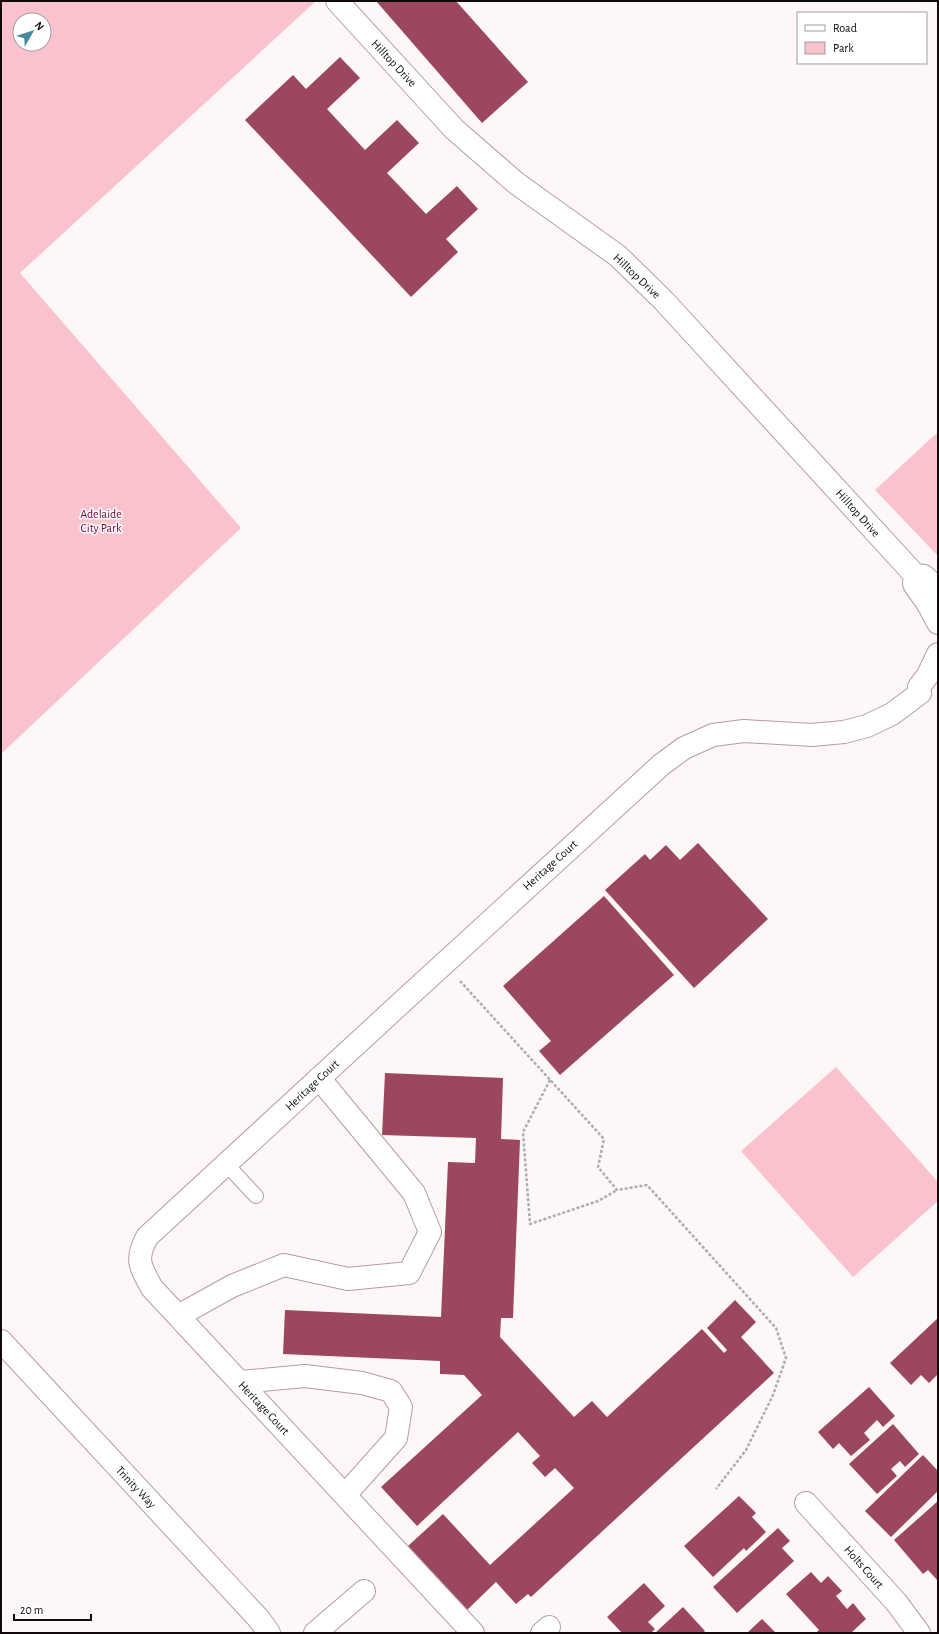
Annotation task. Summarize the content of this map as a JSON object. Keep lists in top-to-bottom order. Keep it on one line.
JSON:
{"streets":{"street":["Hilltop Drive","Heritage Court","Trinity Way","Holts Court"]},"parks":["Adelaide City Park"],"legend":["Road","Park"],"scale_bar":"20 m","north":"top right"}
